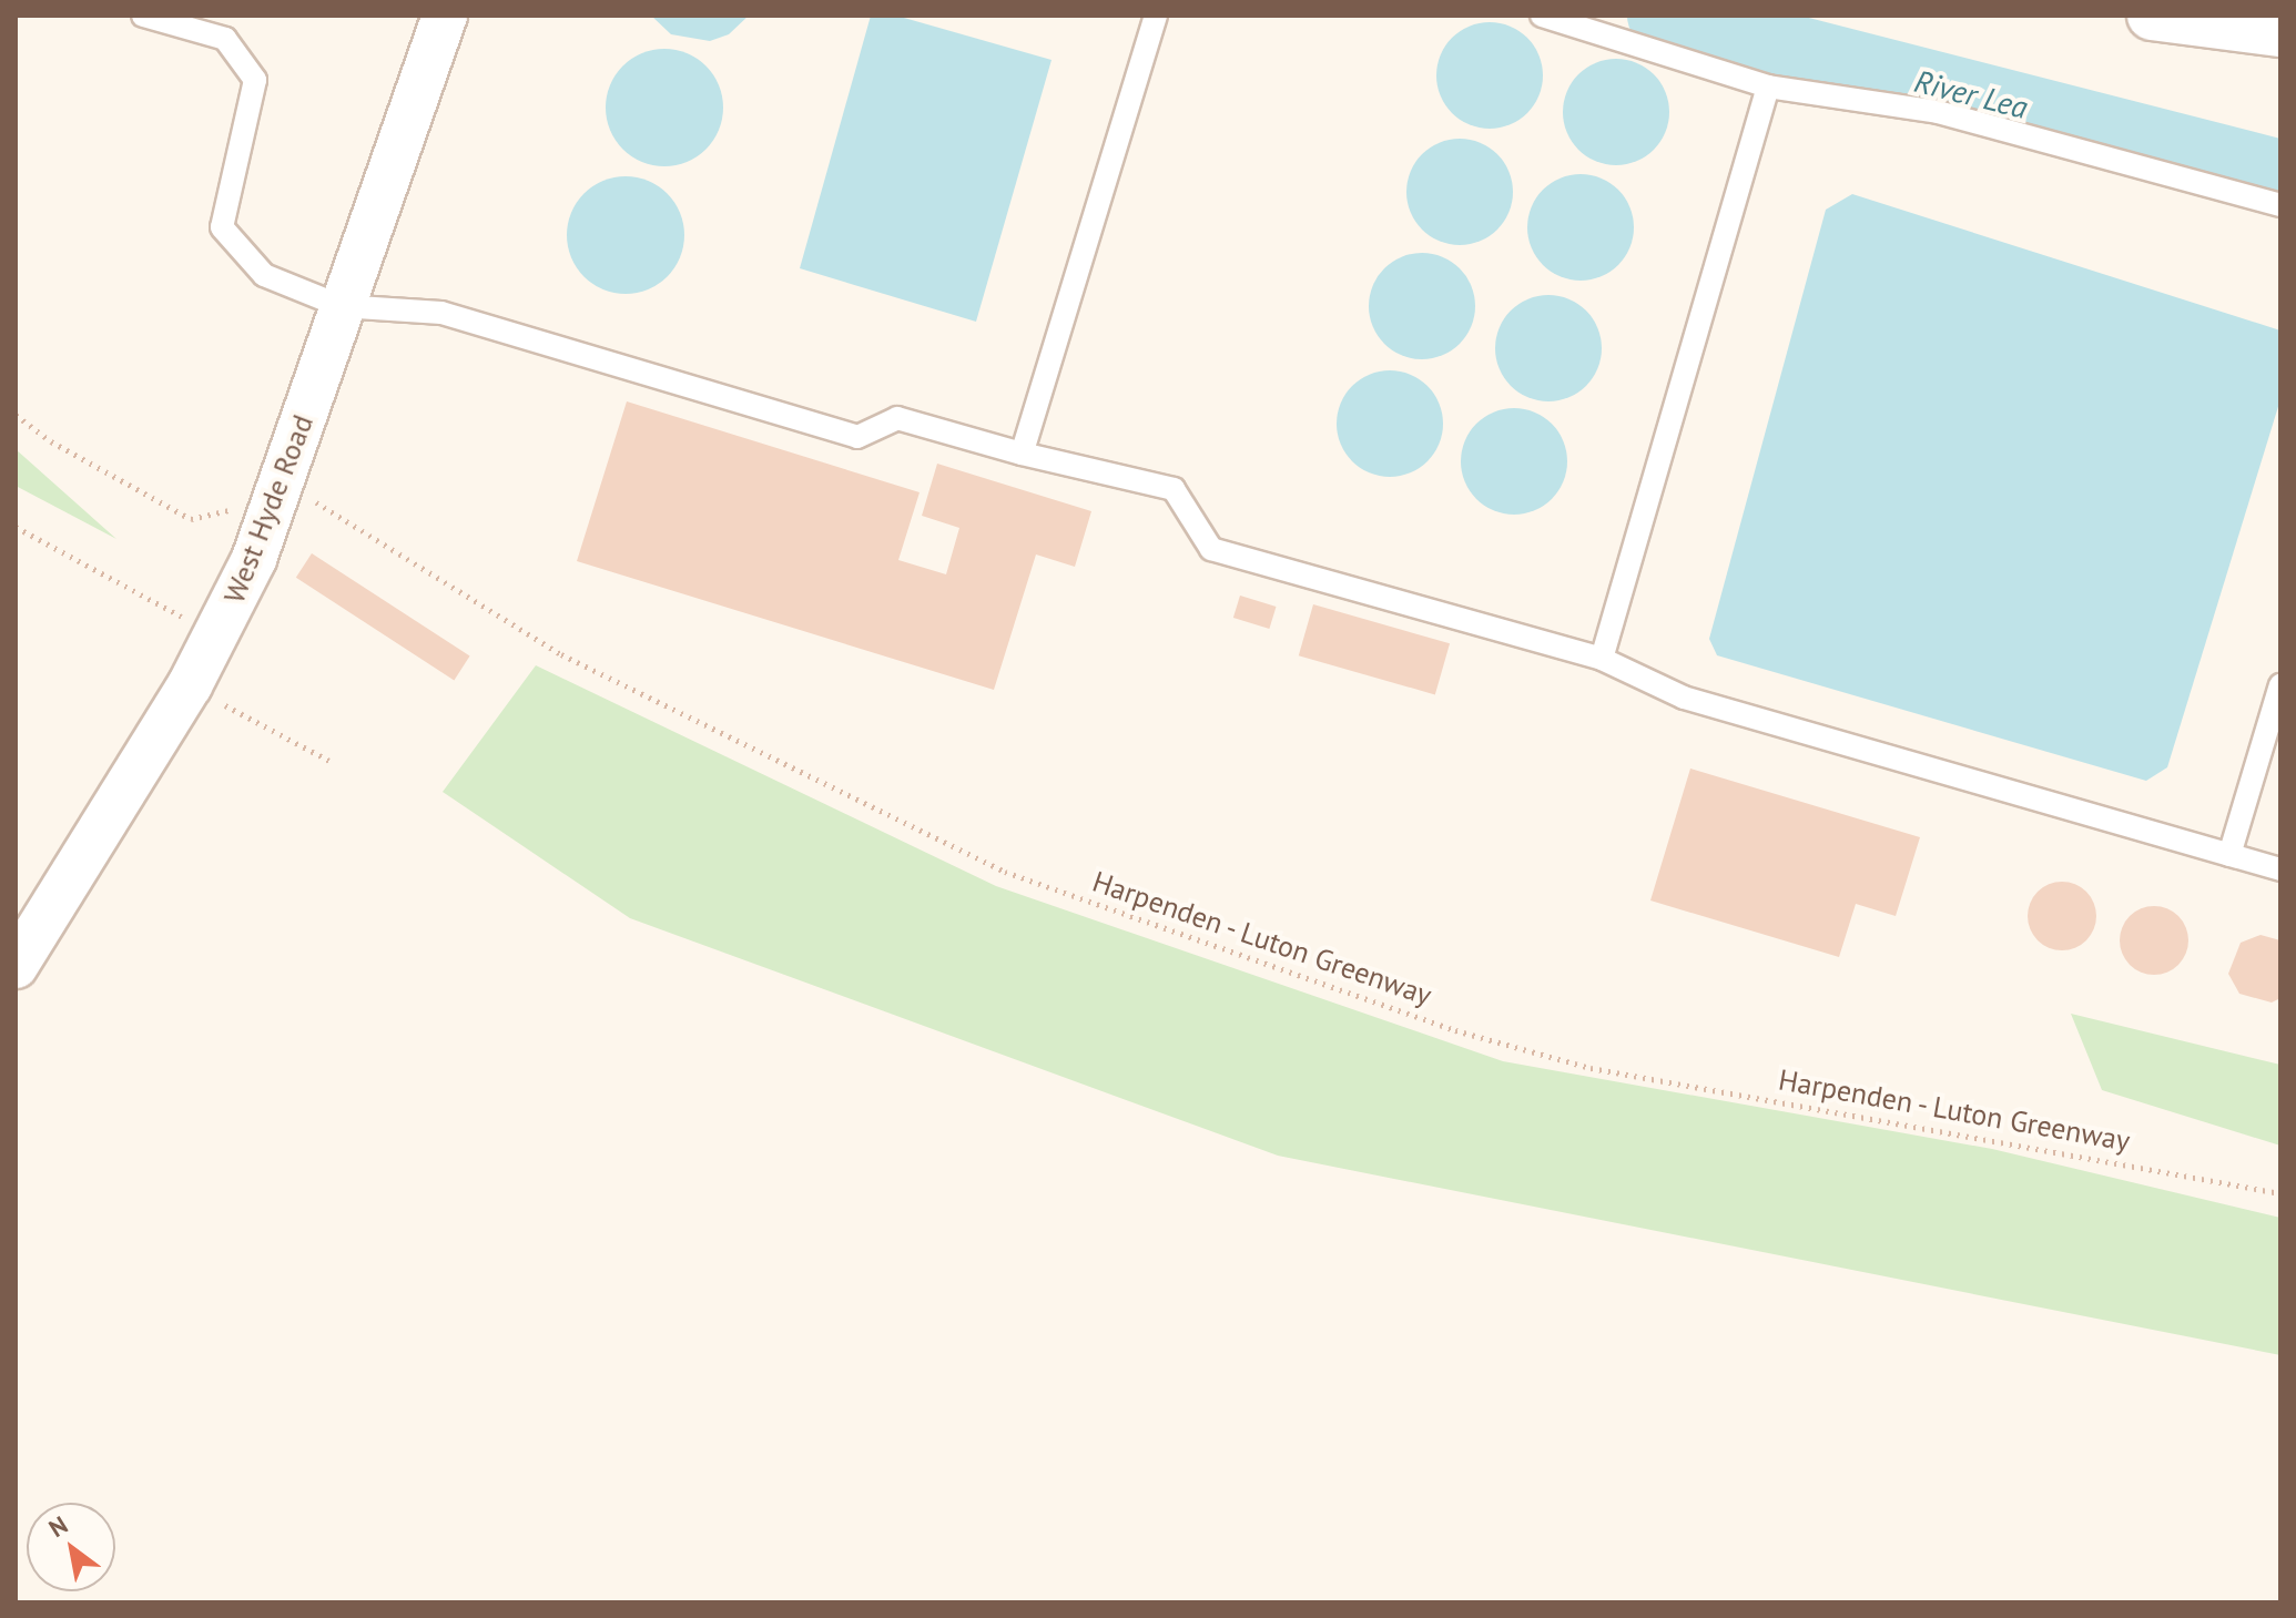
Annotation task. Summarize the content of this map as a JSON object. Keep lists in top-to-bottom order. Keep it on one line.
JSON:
{"streets":{"street":["West Hyde Road"],"path":["Harpenden - Luton Greenway"]},"water":["River Lea"],"north":"top left"}
